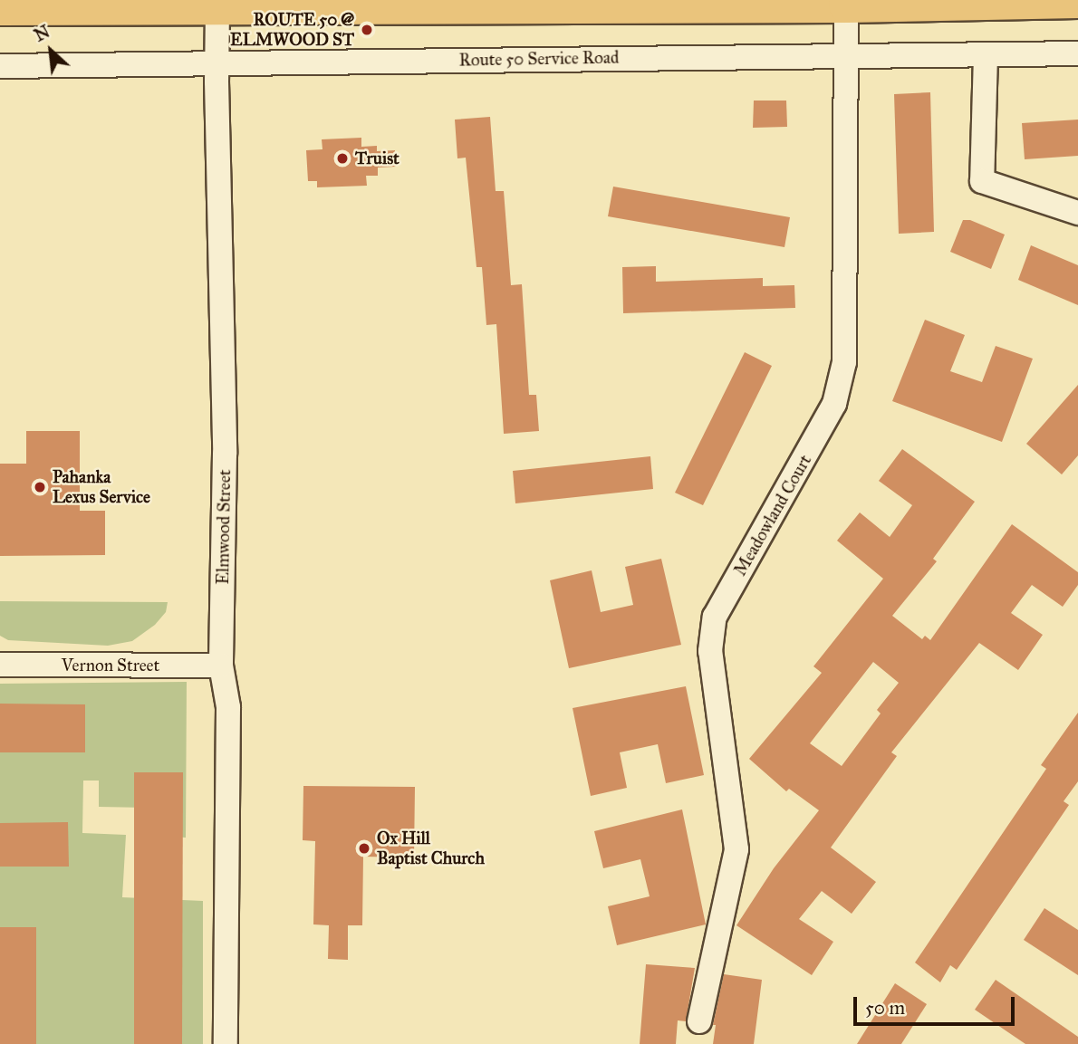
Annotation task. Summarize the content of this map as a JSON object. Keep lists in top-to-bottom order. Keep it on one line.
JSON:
{"streets":{"street":["Route 50 Service Road","Meadowland Court","Elmwood Street","Vernon Street"]},"crossings":[["Route 50 Service Road","Meadowland Court"],["Route 50 Service Road","Elmwood Street"],["Elmwood Street","Vernon Street"]],"places":["ROUTE 50 @ ELMWOOD ST","Truist","Pahanka Lexus Service","Ox Hill Baptist Church"],"scale_bar":"50 m","north":"top left"}
